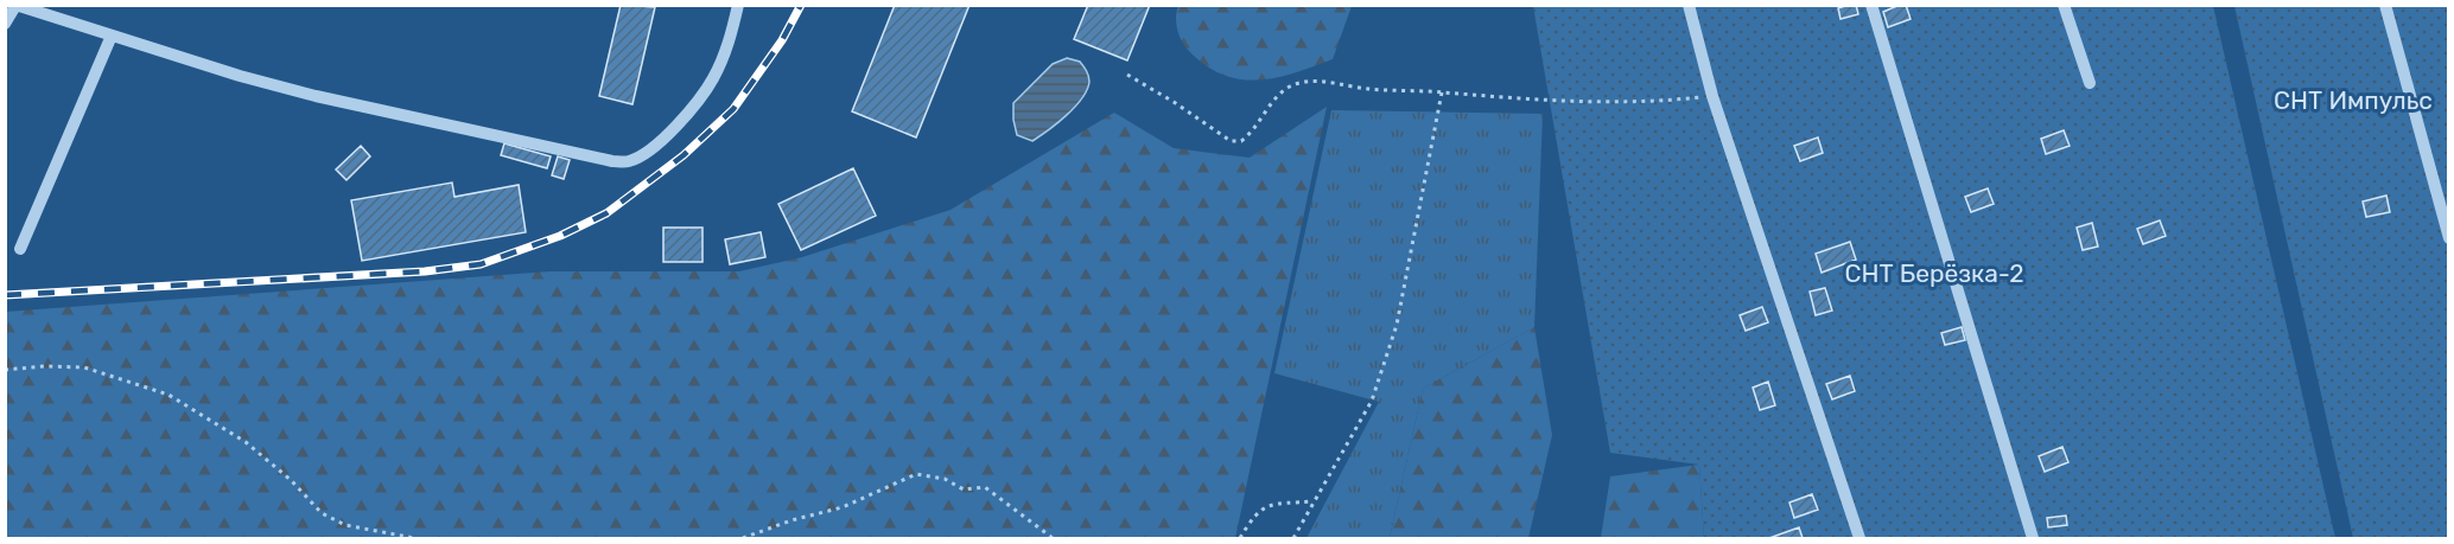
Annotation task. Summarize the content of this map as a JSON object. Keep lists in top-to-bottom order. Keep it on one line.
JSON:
{"parks":["СНТ Импульс","СНТ Берёзка-2"]}
